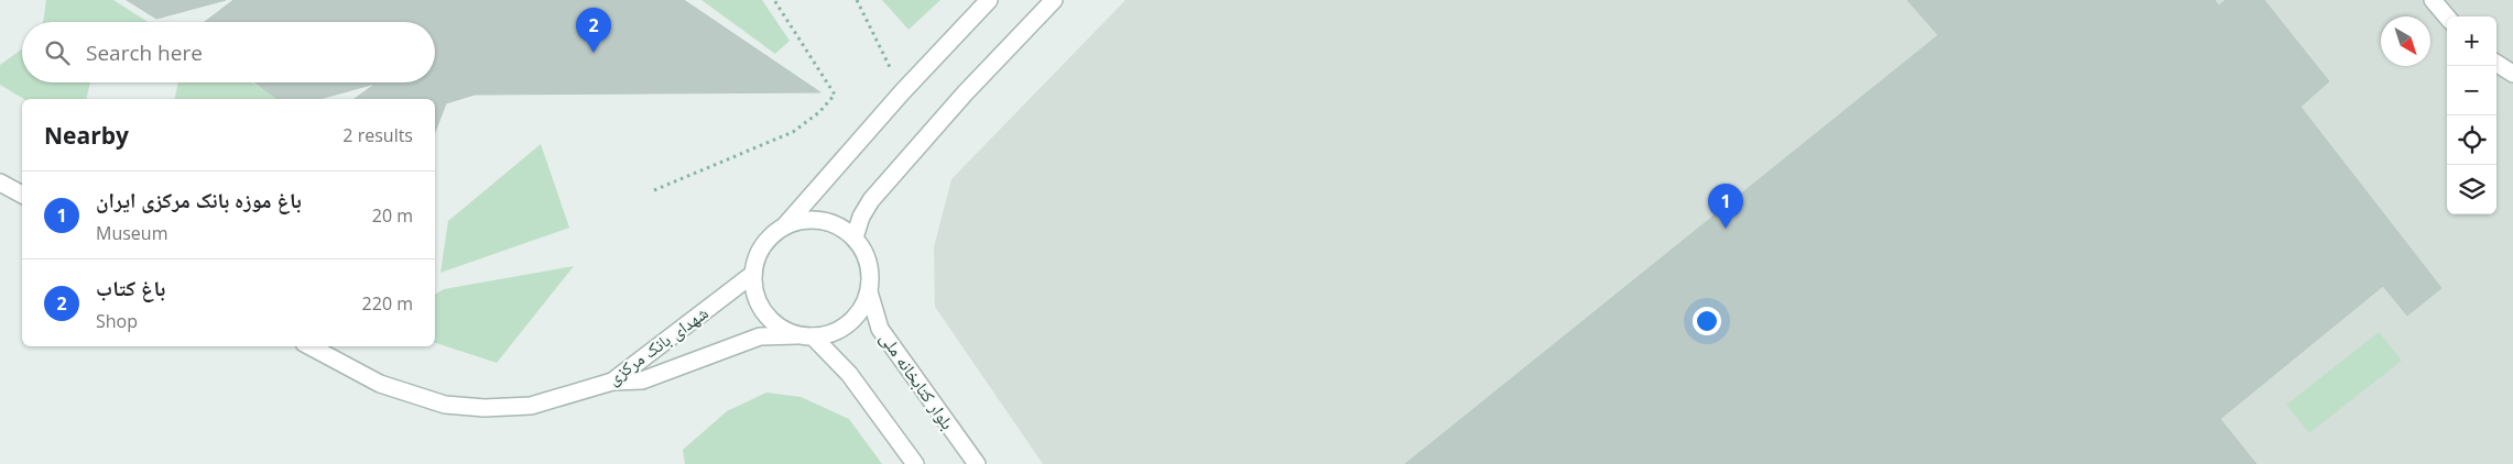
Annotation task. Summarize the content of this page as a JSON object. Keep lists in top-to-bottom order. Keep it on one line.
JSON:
{"streets":{"lane":["شهدای بانک مرکزی","بلوار کتابخانه ملی"]},"crossings":[["شهدای بانک مرکزی","بلوار کتابخانه ملی"]],"north":"bottom right","page":{"pins":["2","1"],"map_buttons":["+","−"],"search":"Search here","heading":["Nearby","2 results"],"list":[{"mark":"1","name":"باغ موزه بانک مرکزی ایران","note":"Museum","value":"20 m"},{"mark":"2","name":"باغ کتاب","note":"Shop","value":"220 m"}]}}
